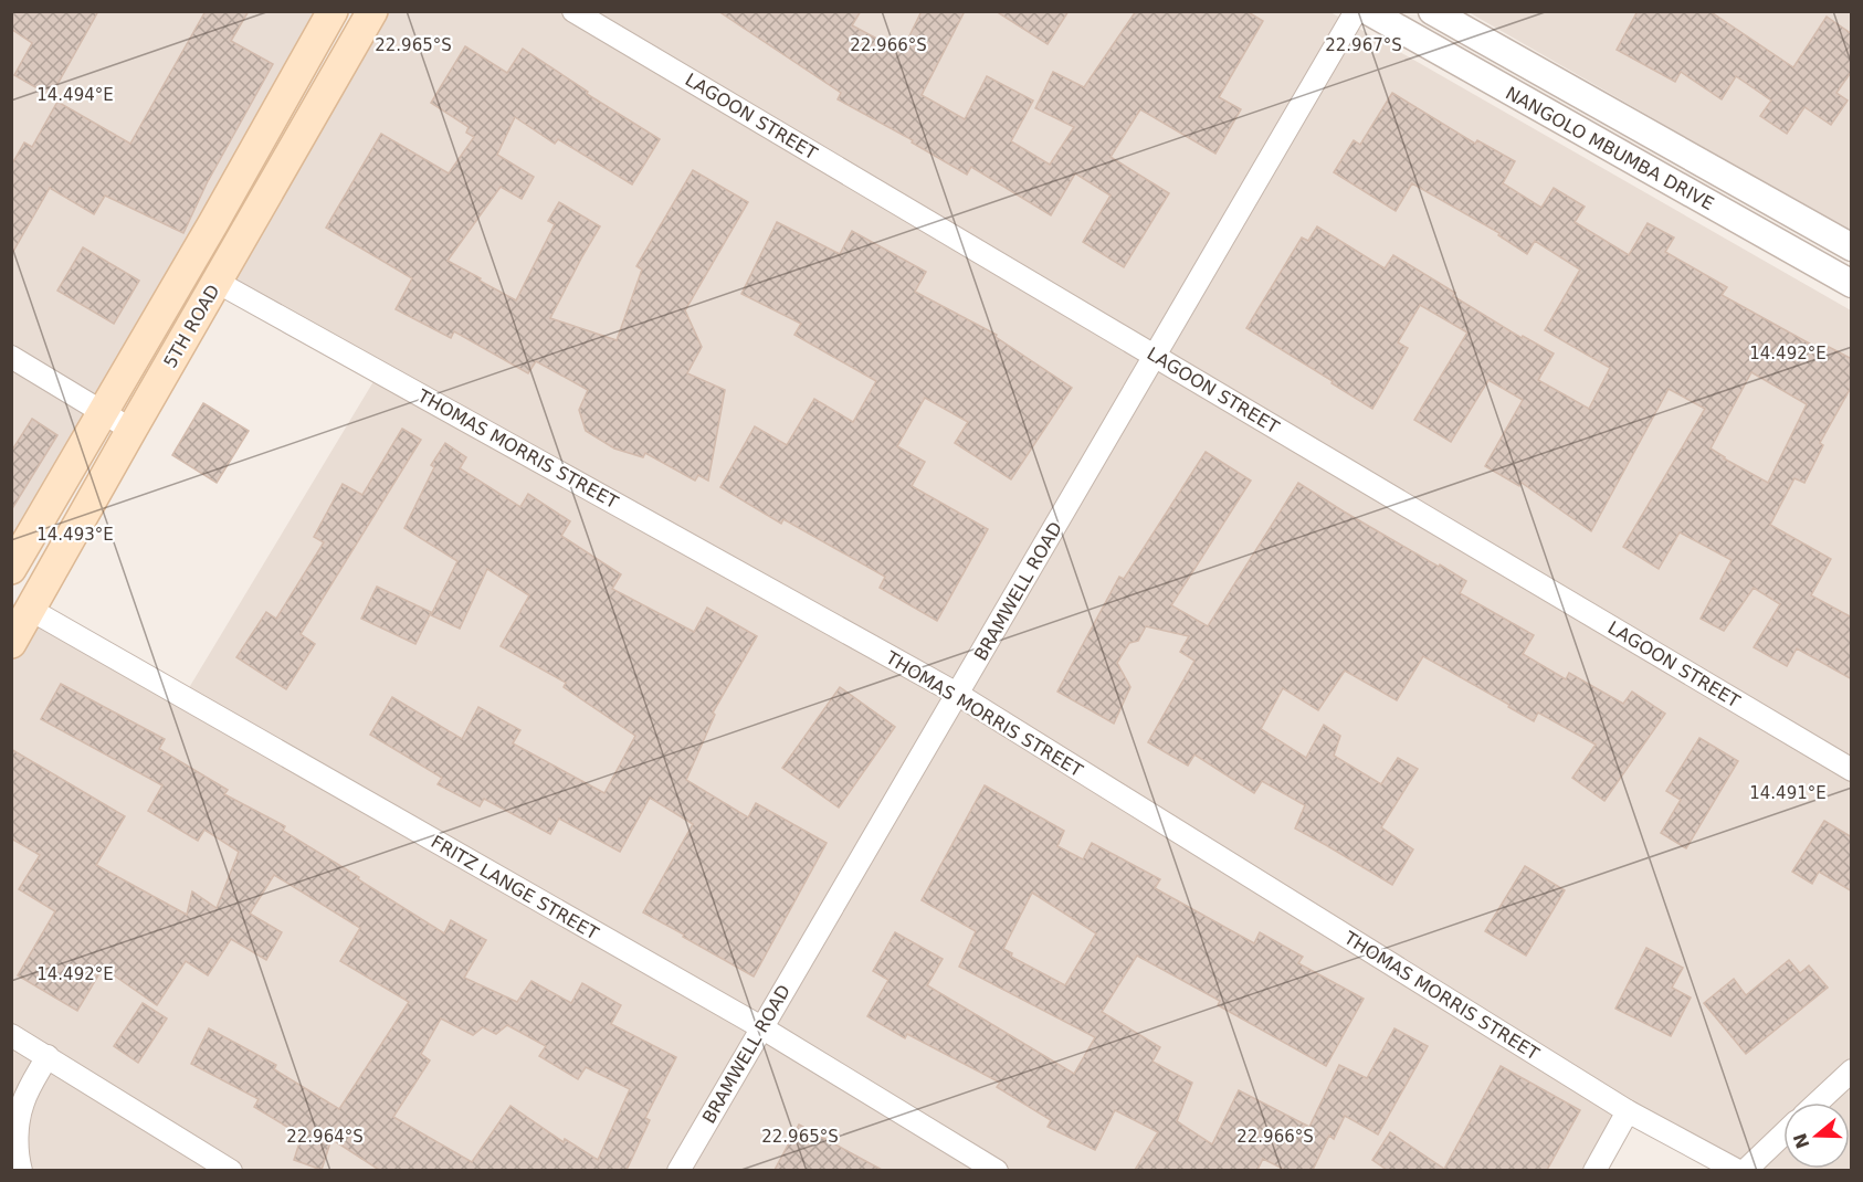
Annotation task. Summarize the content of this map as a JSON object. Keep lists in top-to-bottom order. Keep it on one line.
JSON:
{"streets":{"main road":["5TH ROAD"],"street":["LAGOON STREET","NANGOLO MBUMBA DRIVE","THOMAS MORRIS STREET","BRAMWELL ROAD","FRITZ LANGE STREET"]},"crossings":[["LAGOON STREET","BRAMWELL ROAD"],["5TH ROAD","THOMAS MORRIS STREET"],["5TH ROAD","FRITZ LANGE STREET"],["THOMAS MORRIS STREET","BRAMWELL ROAD"],["BRAMWELL ROAD","FRITZ LANGE STREET"]],"north":"left","coordinates":["22.965°S","22.966°S","22.967°S","14.494°E","14.492°E","14.493°E","14.491°E","22.964°S"]}
